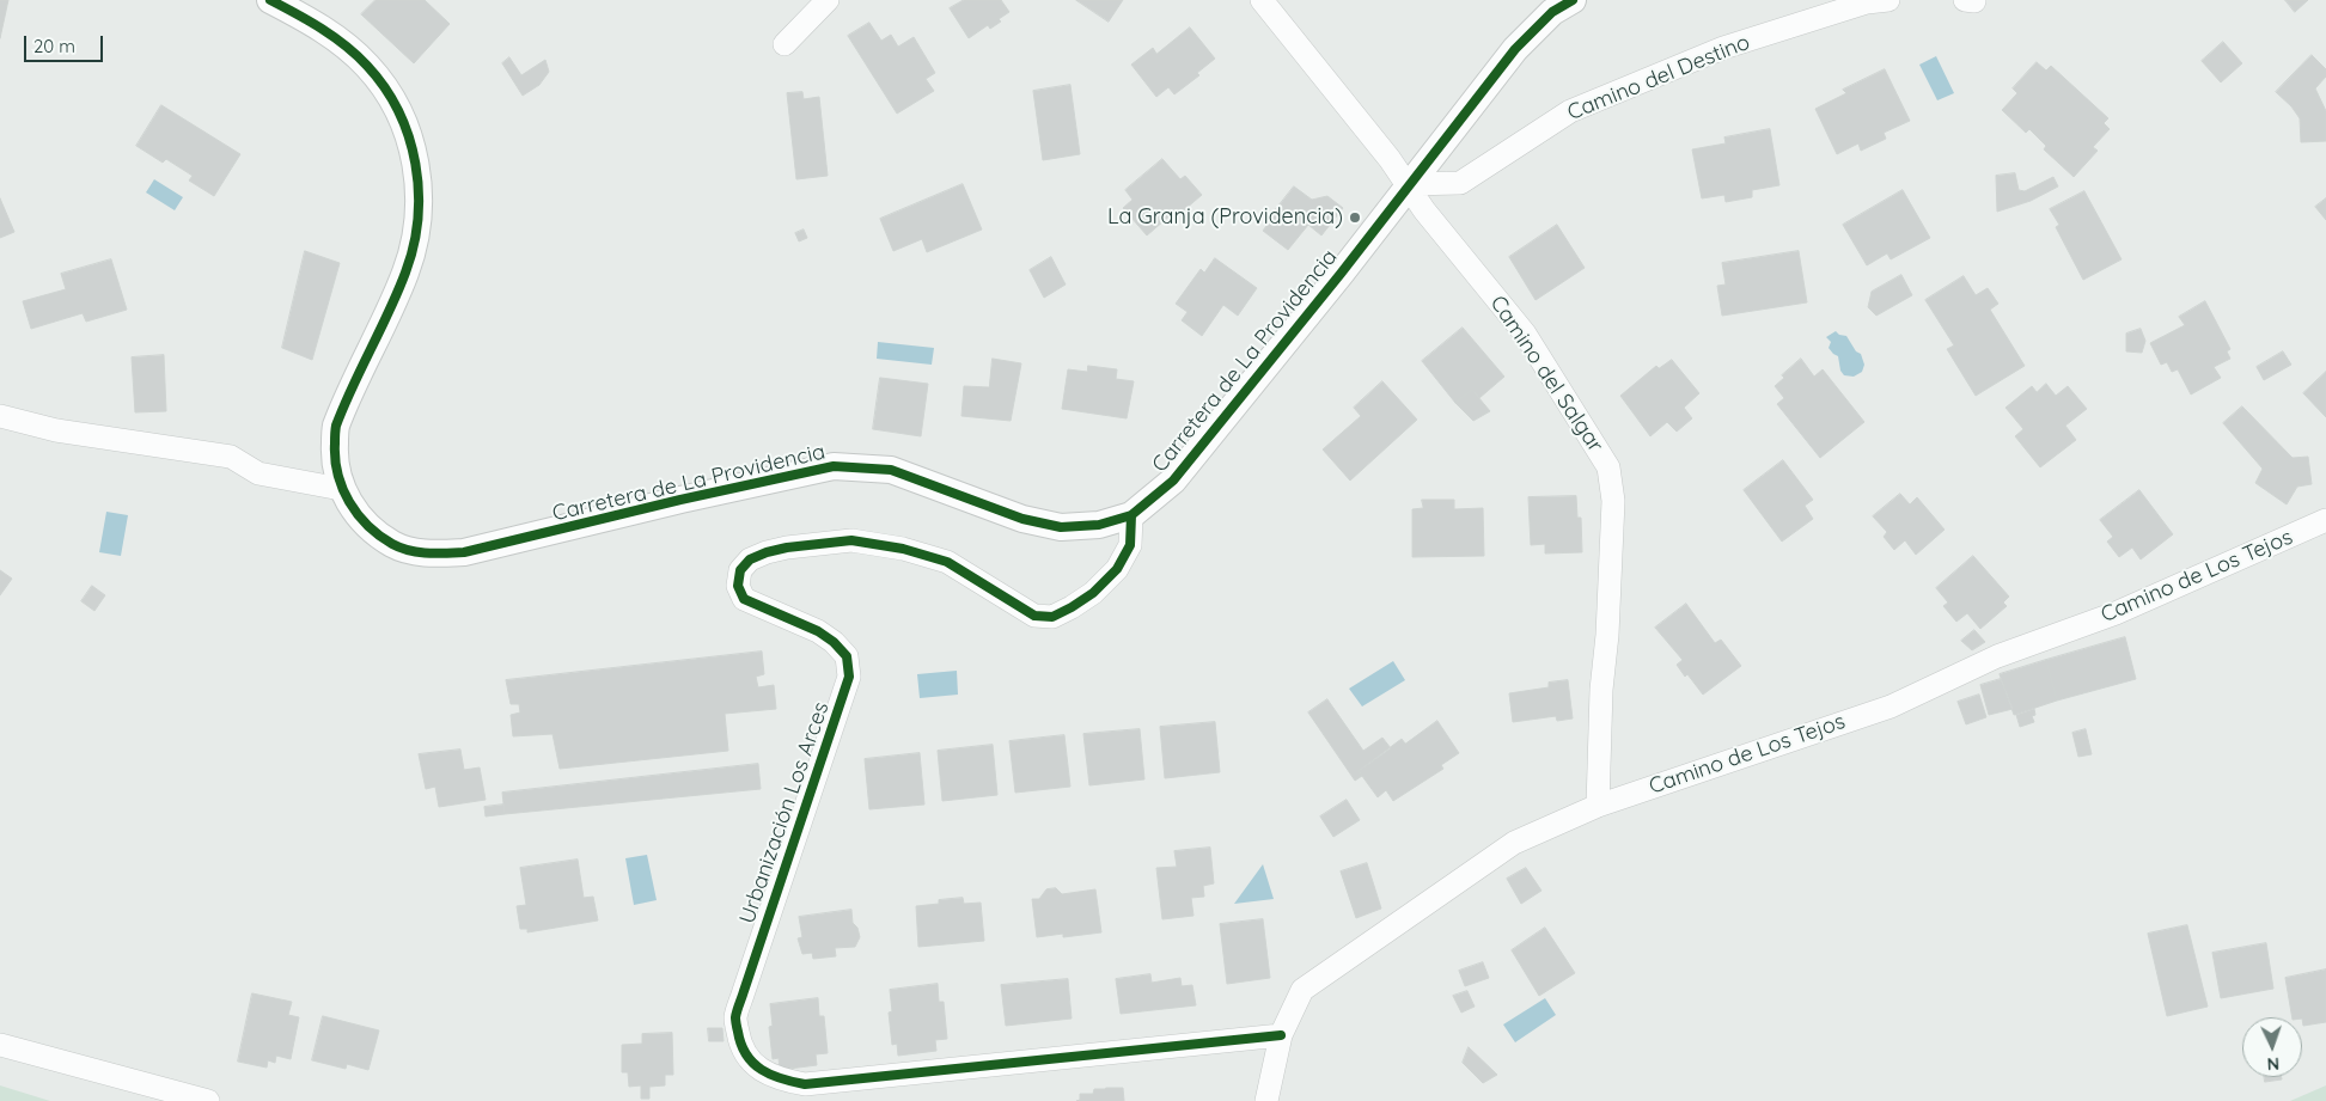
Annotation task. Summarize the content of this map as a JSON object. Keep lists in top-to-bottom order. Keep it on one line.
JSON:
{"streets":{"street":["Camino del Destino","Carretera de La Providencia","Camino del Salgar","Camino de Los Tejos","Urbanización Los Arces"]},"crossings":[["Camino del Destino","Carretera de La Providencia"],["Camino del Destino","Camino del Salgar"],["Carretera de La Providencia","Camino del Salgar"],["Carretera de La Providencia","Urbanización Los Arces"],["Camino del Salgar","Camino de Los Tejos"],["Camino de Los Tejos","Urbanización Los Arces"]],"places":["La Granja (Providencia)"],"scale_bar":"20 m","north":"bottom"}
